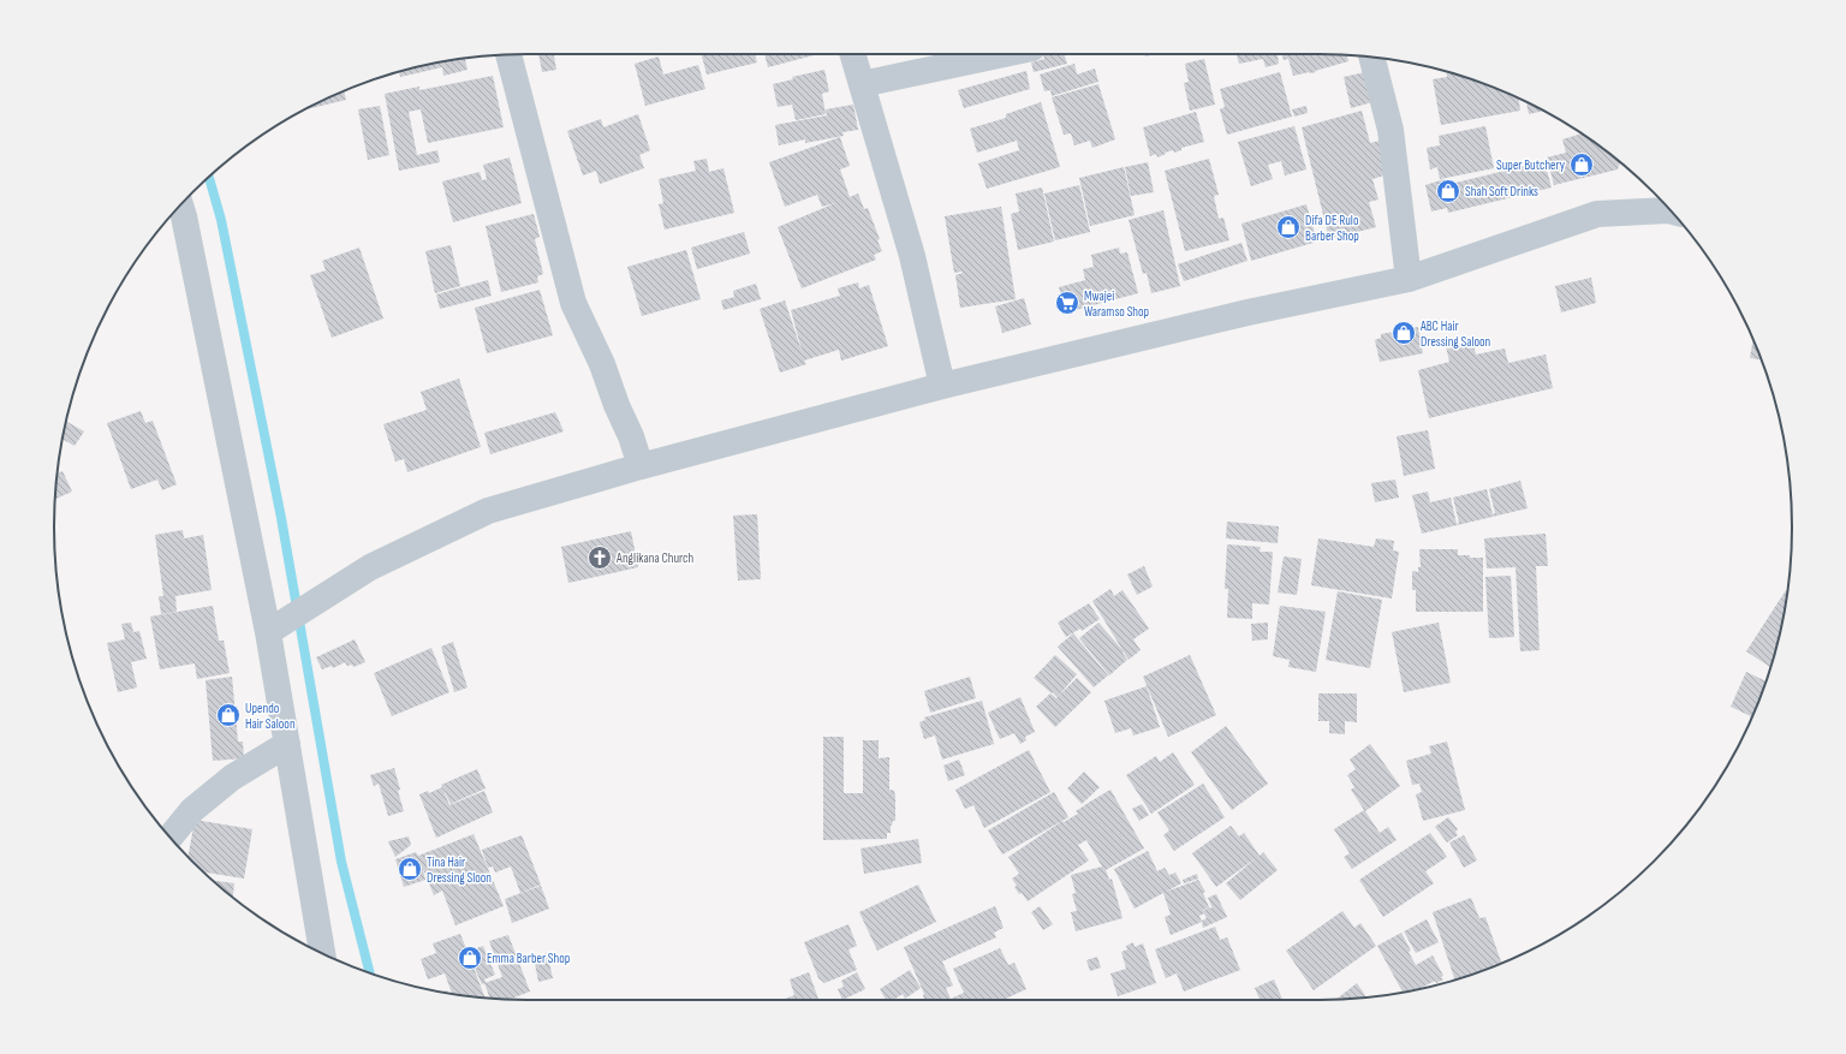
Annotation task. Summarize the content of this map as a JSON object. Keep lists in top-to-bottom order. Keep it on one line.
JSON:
{"places":{"shop":["Super Butchery","Shah Soft Drinks","Difa DE Rulo Barber Shop","ABC Hair Dressing Saloon","Upendo Hair Saloon","Tina Hair Dressing Sloon","Emma Barber Shop"],"supermarket":["Mwajei Waramso Shop"],"church":["Anglikana Church"]}}
